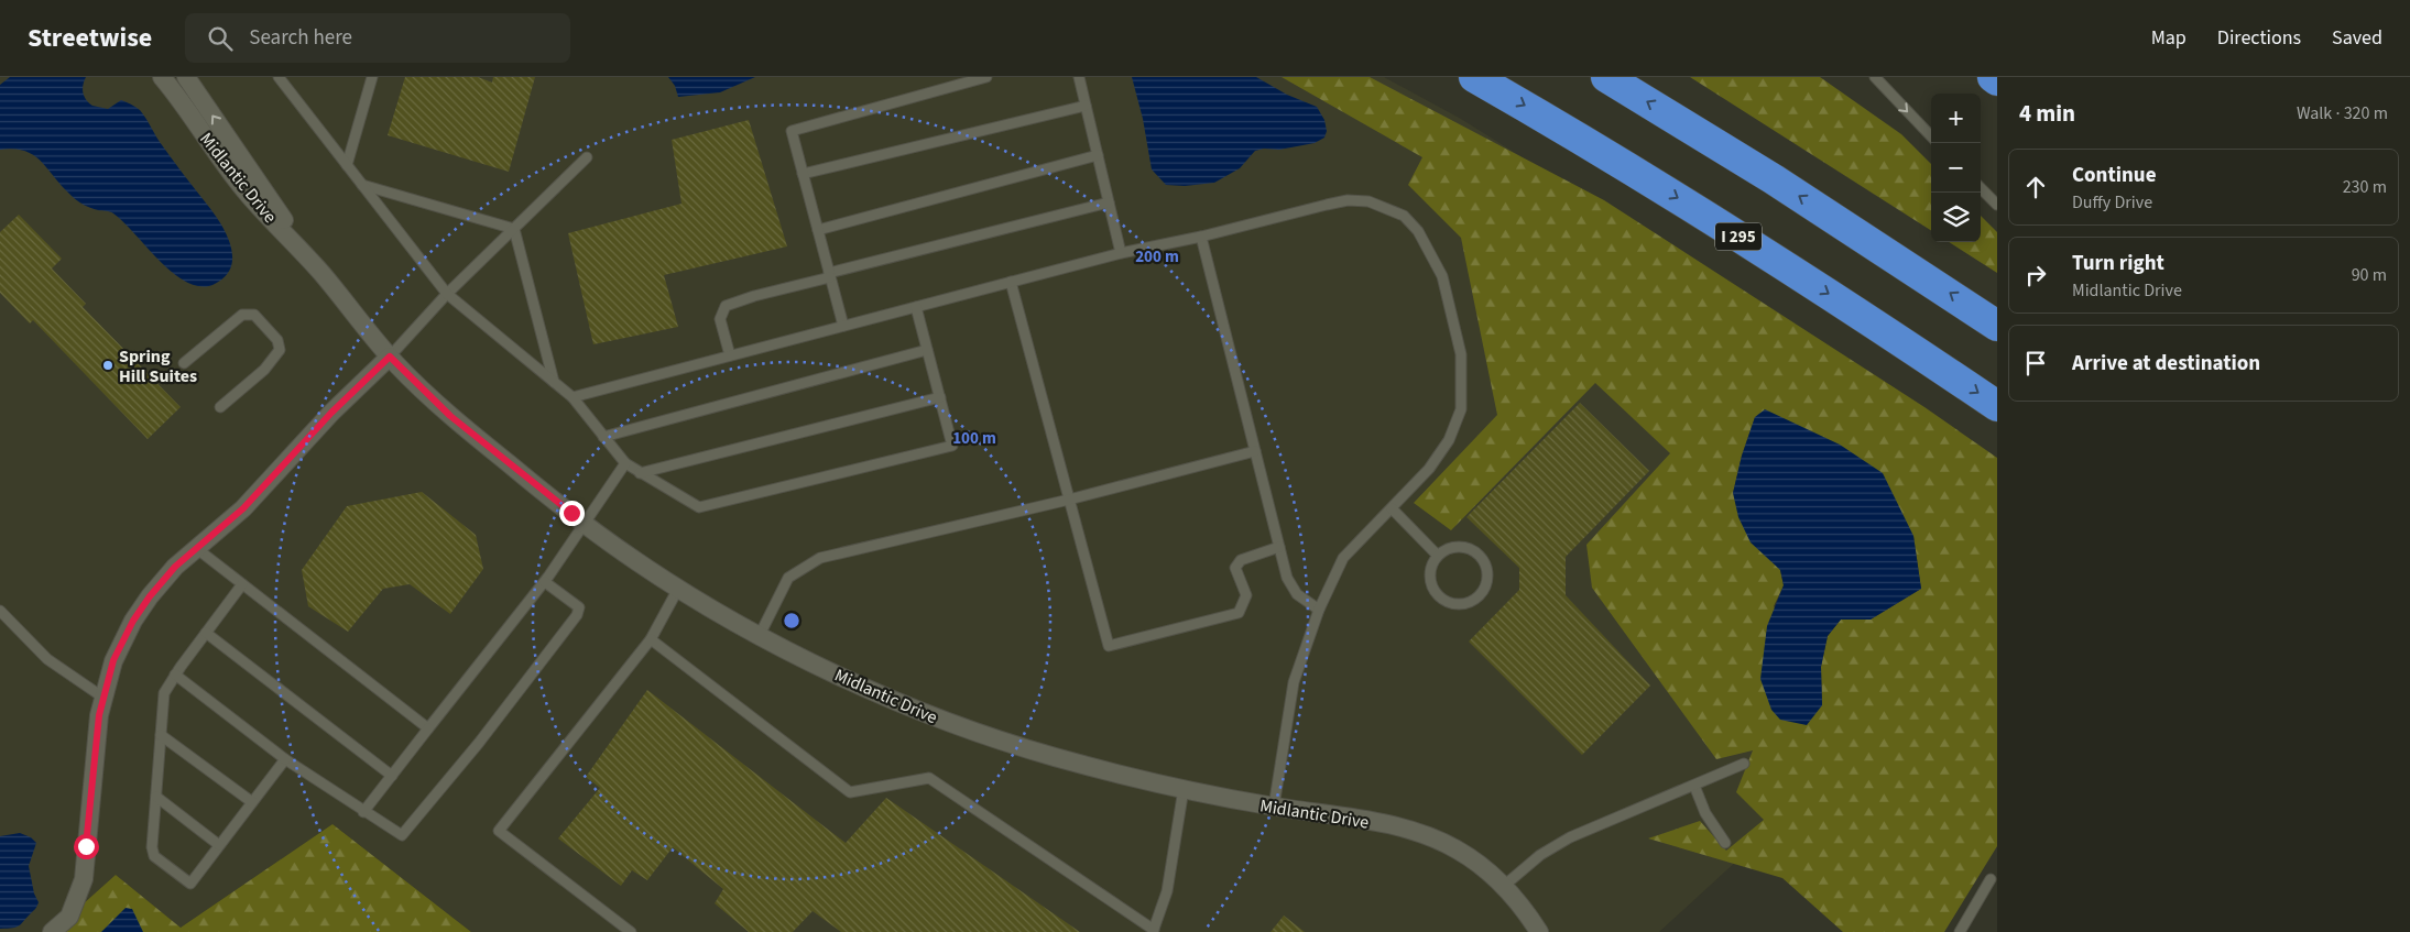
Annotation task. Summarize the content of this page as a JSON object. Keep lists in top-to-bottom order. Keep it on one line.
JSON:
{"streets":{"highway":["I 295"],"street":["Midlantic Drive"]},"places":["Spring Hill Suites"],"page":{"header":"Streetwise","search":"Search here","nav":["Map","Directions","Saved"],"heading":["4 min","Walk · 320 m"],"map_buttons":["+","−"],"list":[["Continue","Duffy Drive","230 m"],["Turn right","Midlantic Drive","90 m"],"Arrive at destination"]},"rings":["200 m","100 m"]}
